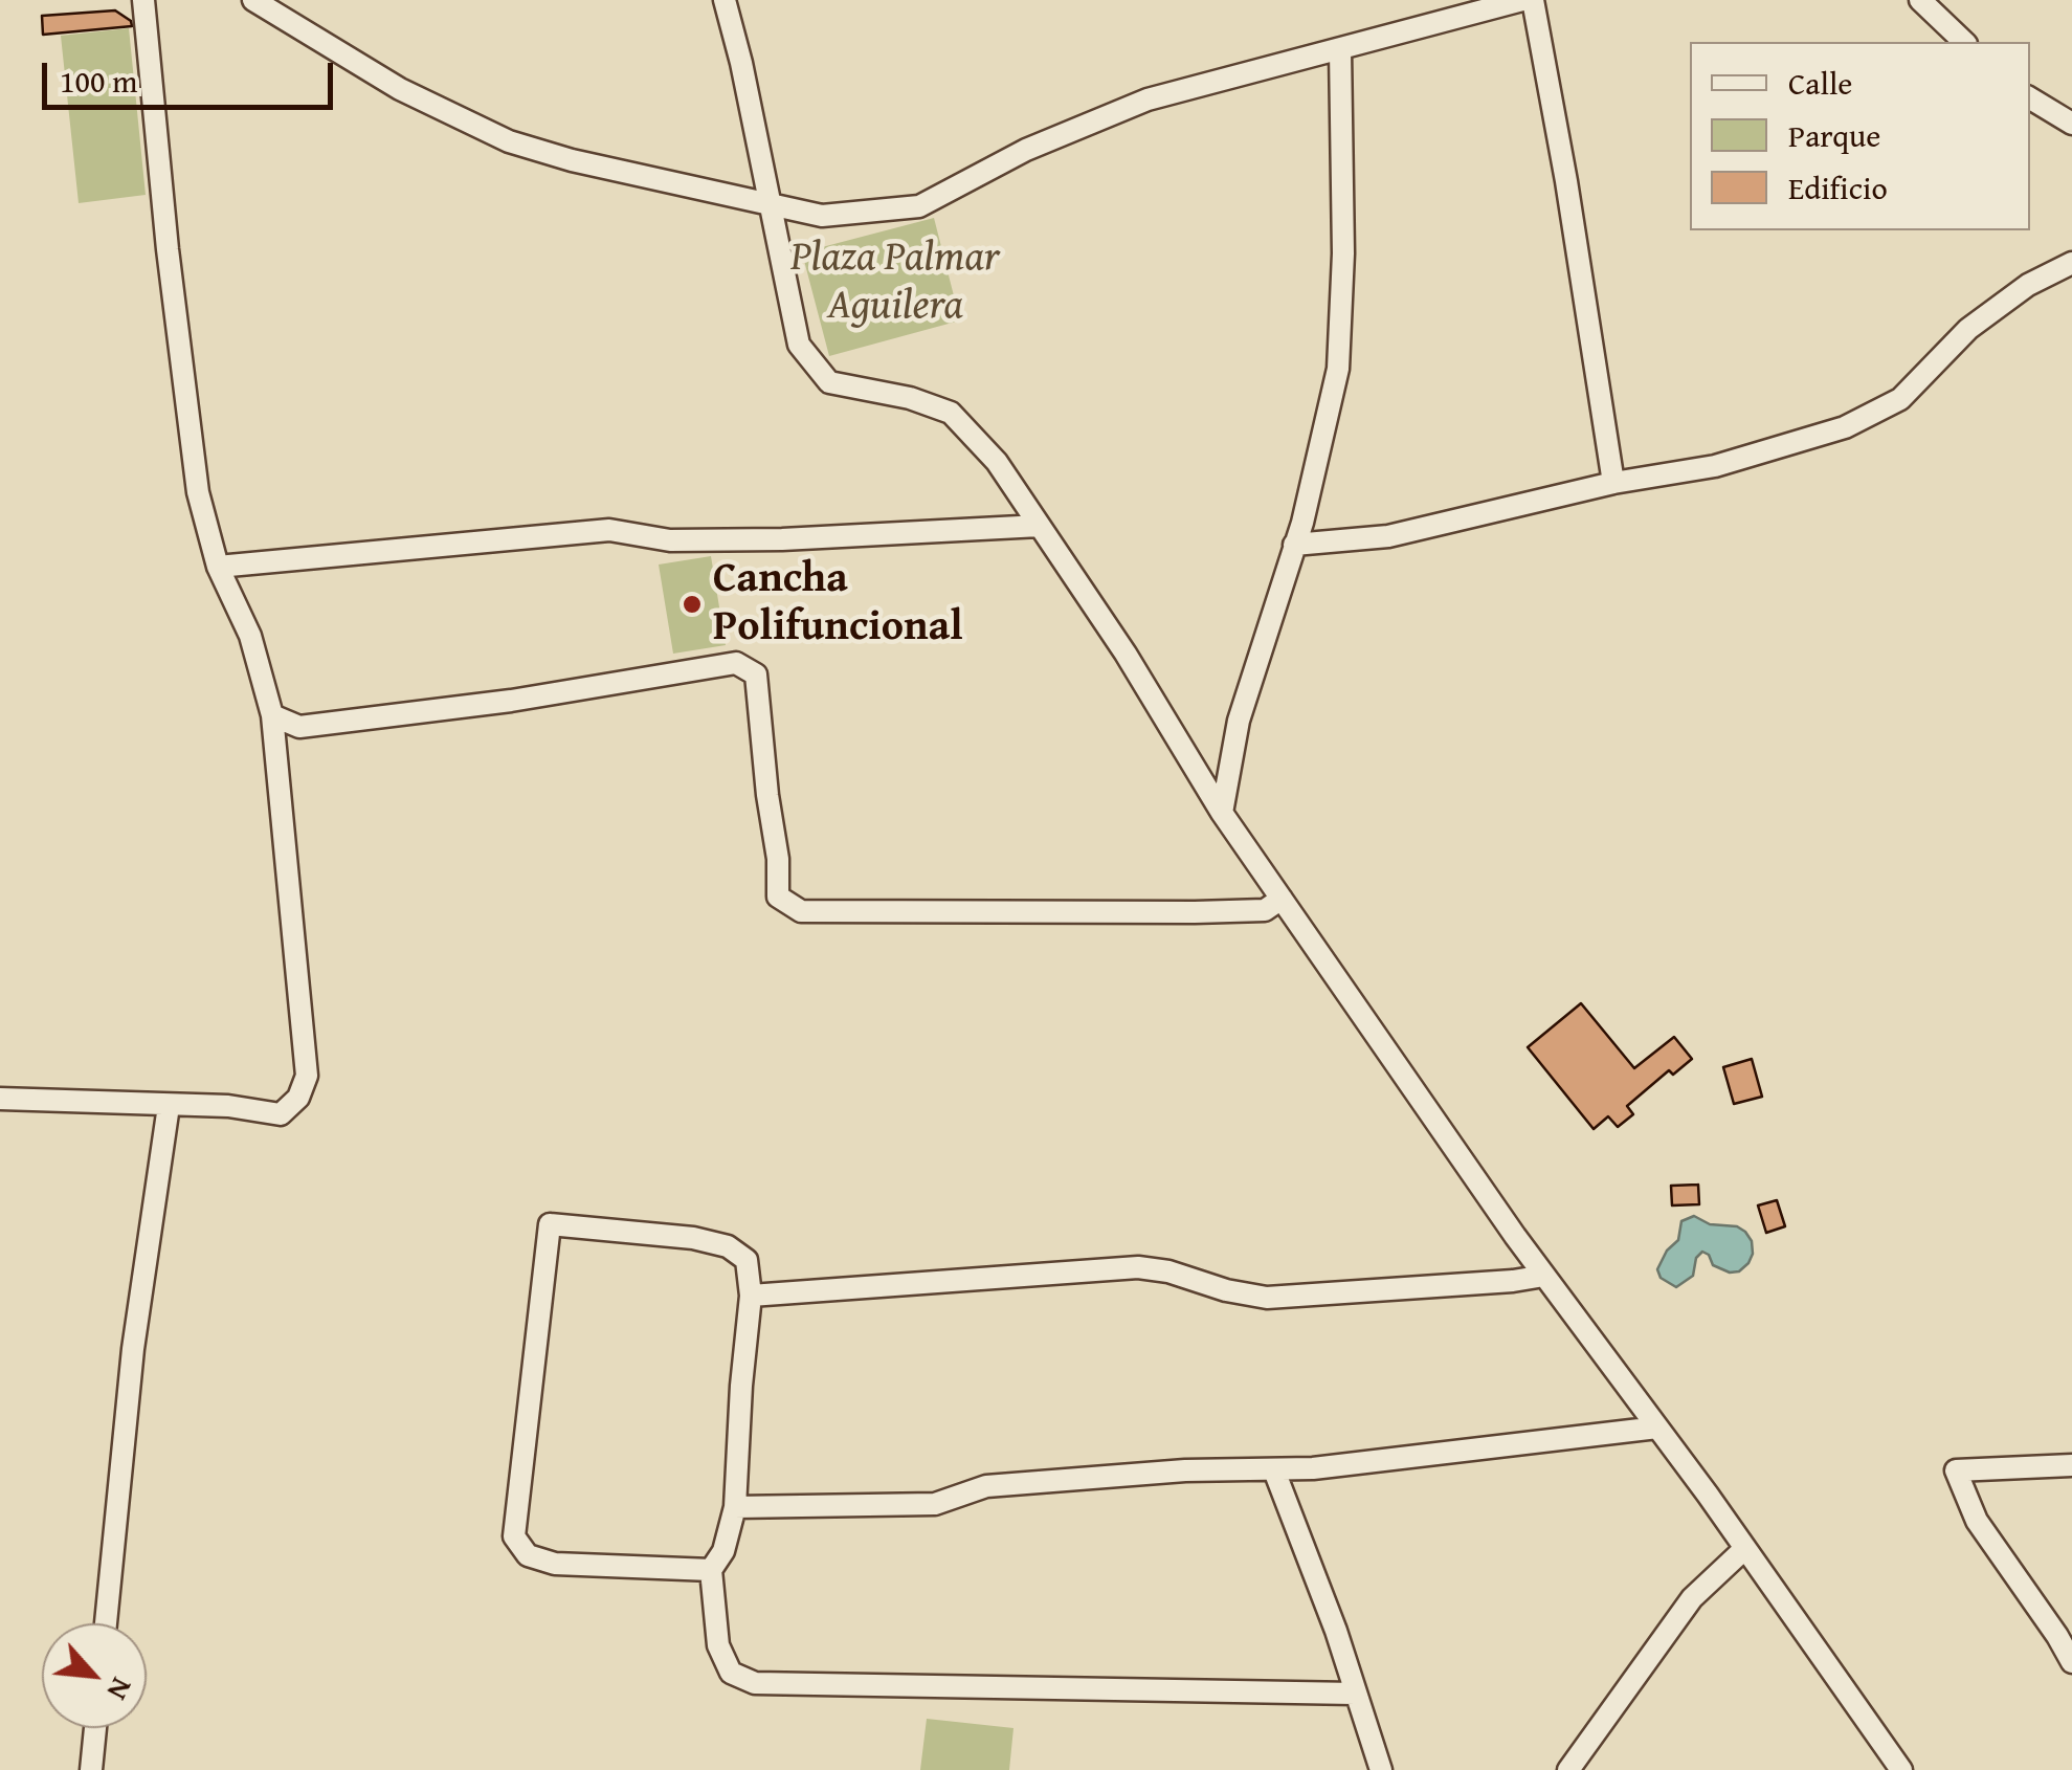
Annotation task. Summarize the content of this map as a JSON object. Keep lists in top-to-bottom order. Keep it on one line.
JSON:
{"parks":["Plaza Palmar Aguilera"],"places":["Cancha Polifuncional"],"legend":["Calle","Parque","Edificio"],"scale_bar":"100 m","north":"bottom right"}
